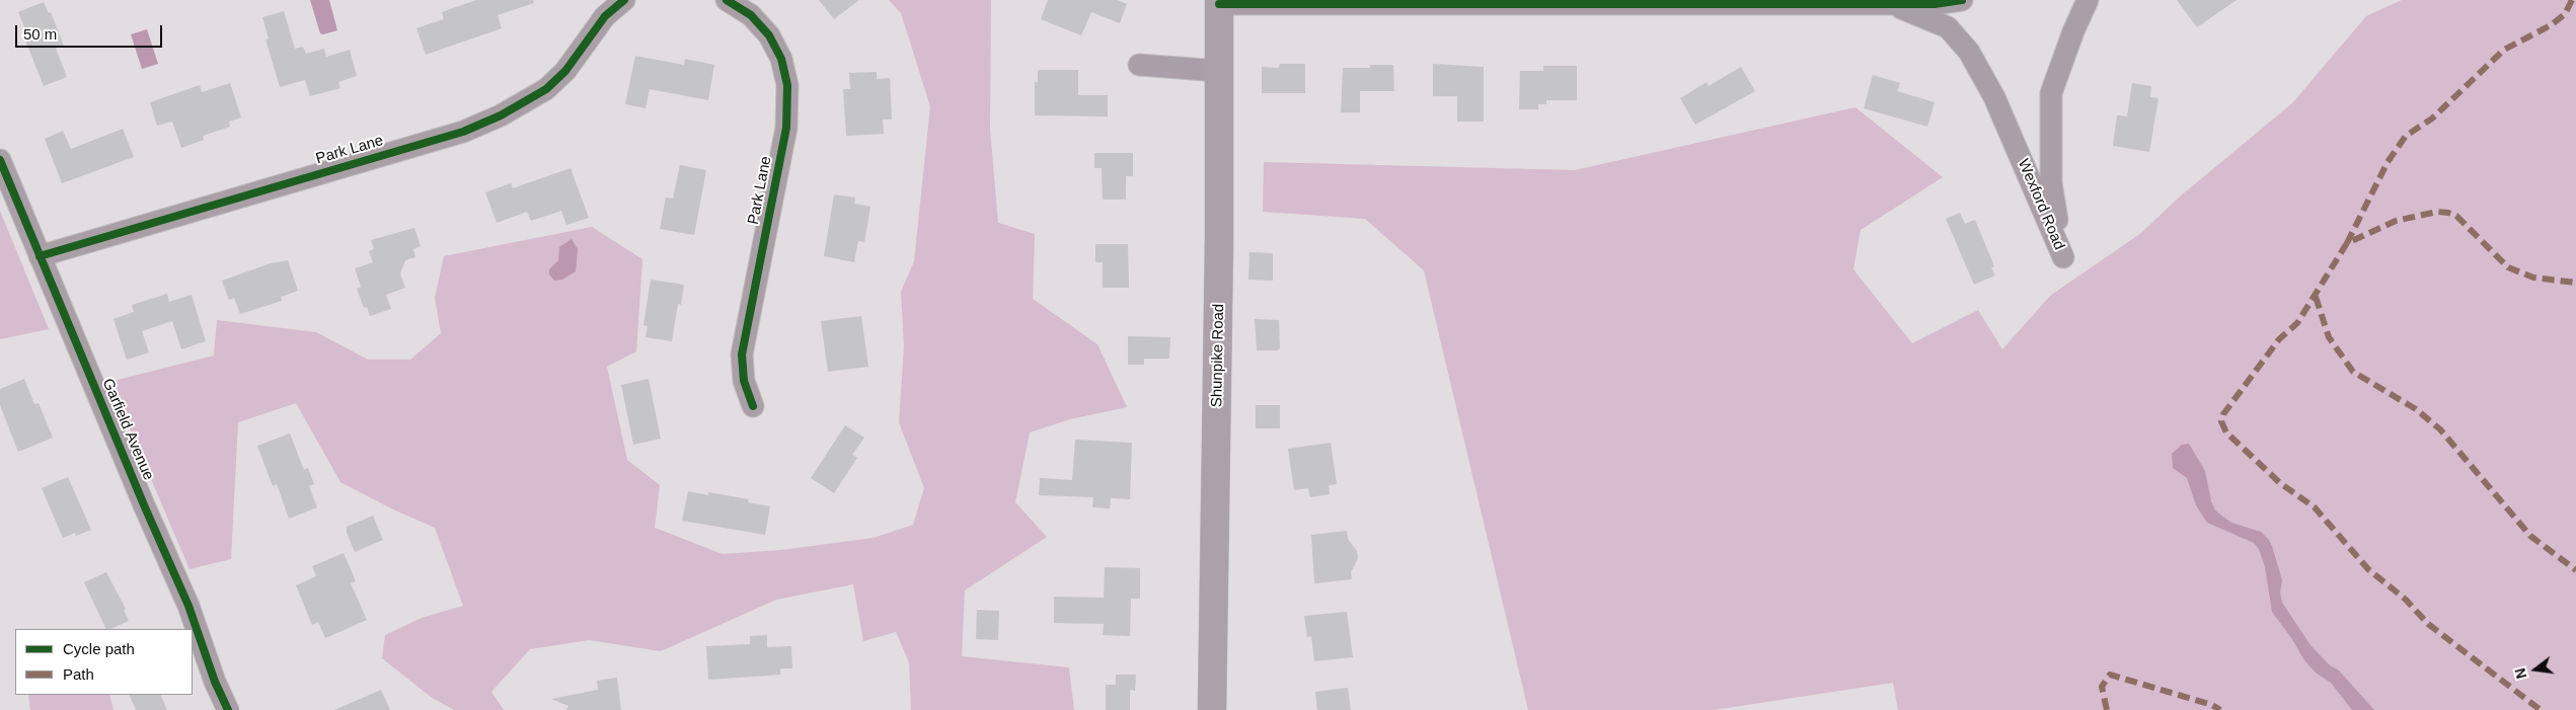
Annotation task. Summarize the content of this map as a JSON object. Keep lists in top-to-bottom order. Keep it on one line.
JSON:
{"streets":{"main road":["Shunpike Road"],"street":["Park Lane","Wexford Road","Garfield Avenue"]},"crossings":[["Park Lane","Garfield Avenue"]],"legend":["Cycle path","Path"],"scale_bar":"50 m","north":"left"}
